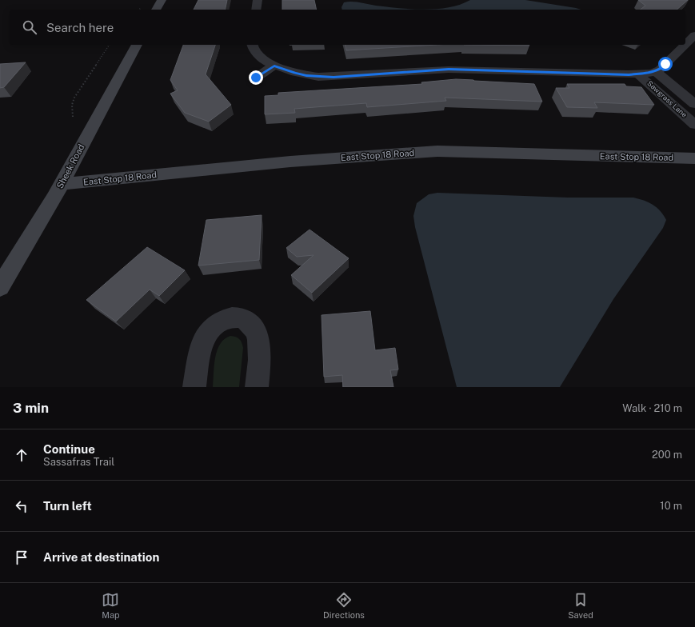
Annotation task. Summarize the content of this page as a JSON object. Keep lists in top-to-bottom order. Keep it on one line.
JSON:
{"streets":{"street":["Sawgrass Lane","East Stop 18 Road","Sheek Road"]},"crossings":[["East Stop 18 Road","Sheek Road"]],"page":{"search":"Search here","heading":["3 min","Walk · 210 m"],"list":[["Continue","Sassafras Trail","200 m"],["Turn left","10 m"],"Arrive at destination"],"nav":["Map","Directions","Saved"]}}
